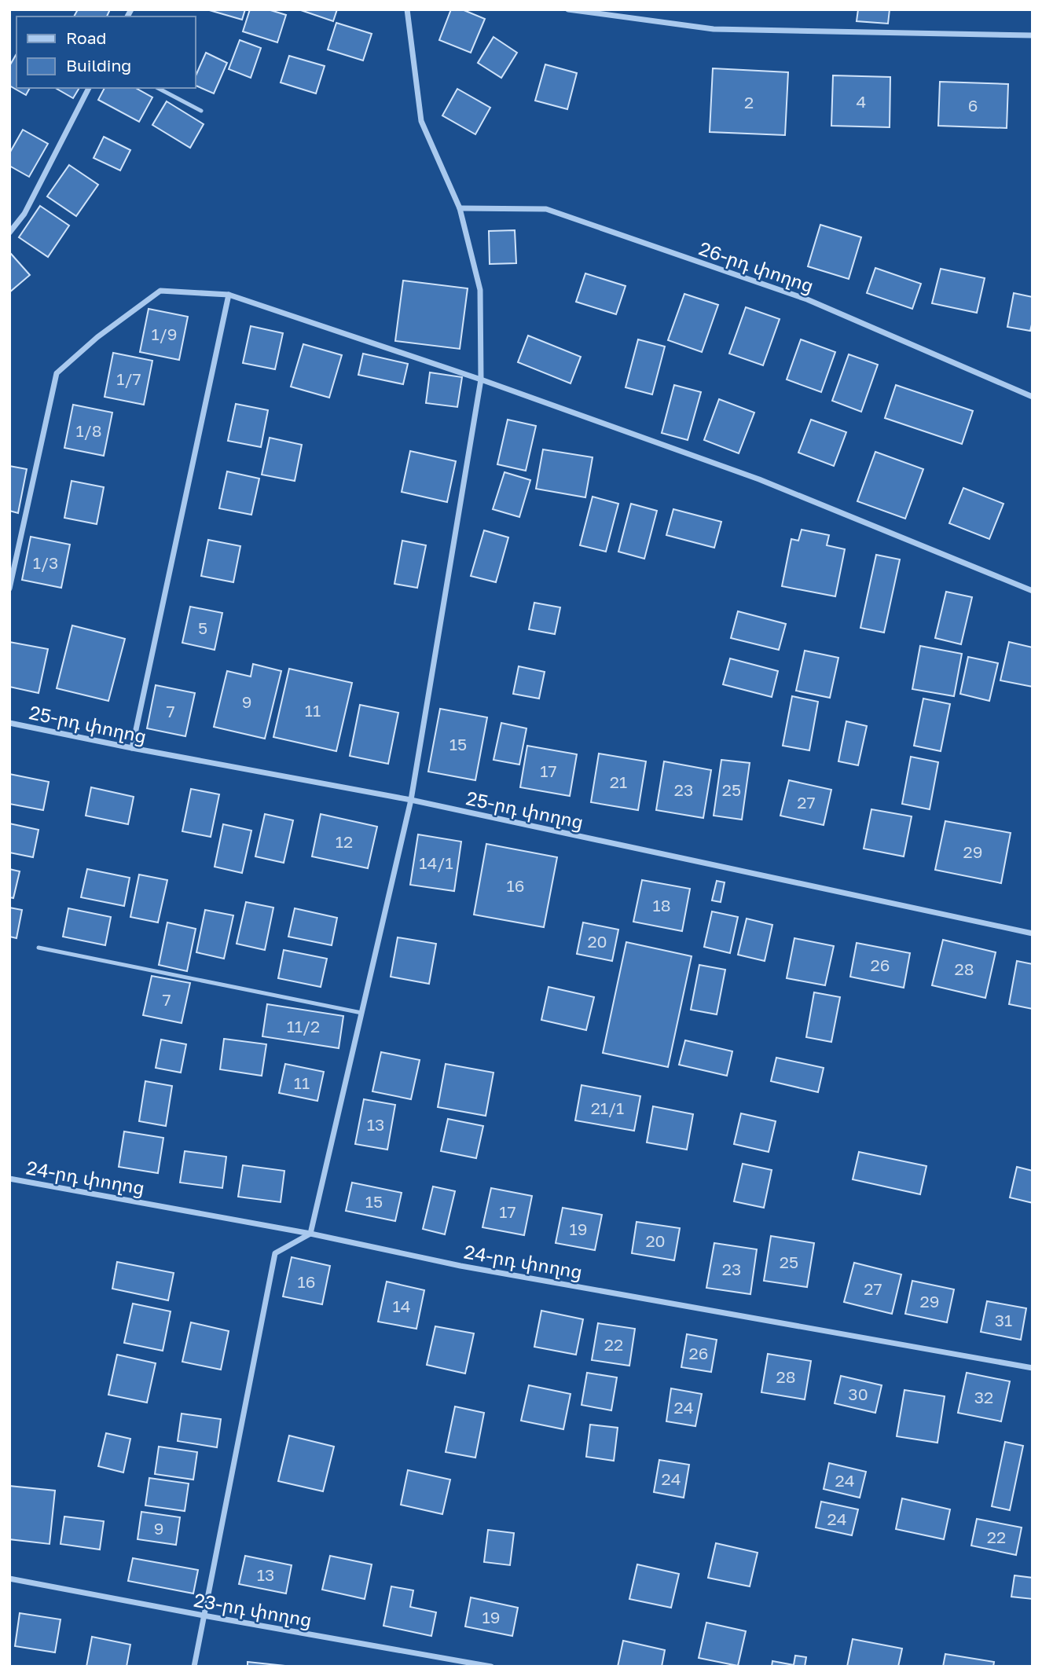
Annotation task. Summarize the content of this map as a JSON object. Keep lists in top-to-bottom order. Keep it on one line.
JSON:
{"streets":{"street":["26-րդ փողոց","25-րդ փողոց","24-րդ փողոց","23-րդ փողոց"]},"house_numbers":["4","2","6","1/9","1/7","1/8","1/3","5","9","11","7","15","17","21","23","25","27","12","29","14/1","16","18","20","26","28","7","11/2","11","21/1","13","15","17","19","20","25","23","16","27","29","14","31","22","26","28","30","32","24","24","24","24","9","22","13","19"],"legend":["Road","Building"]}
